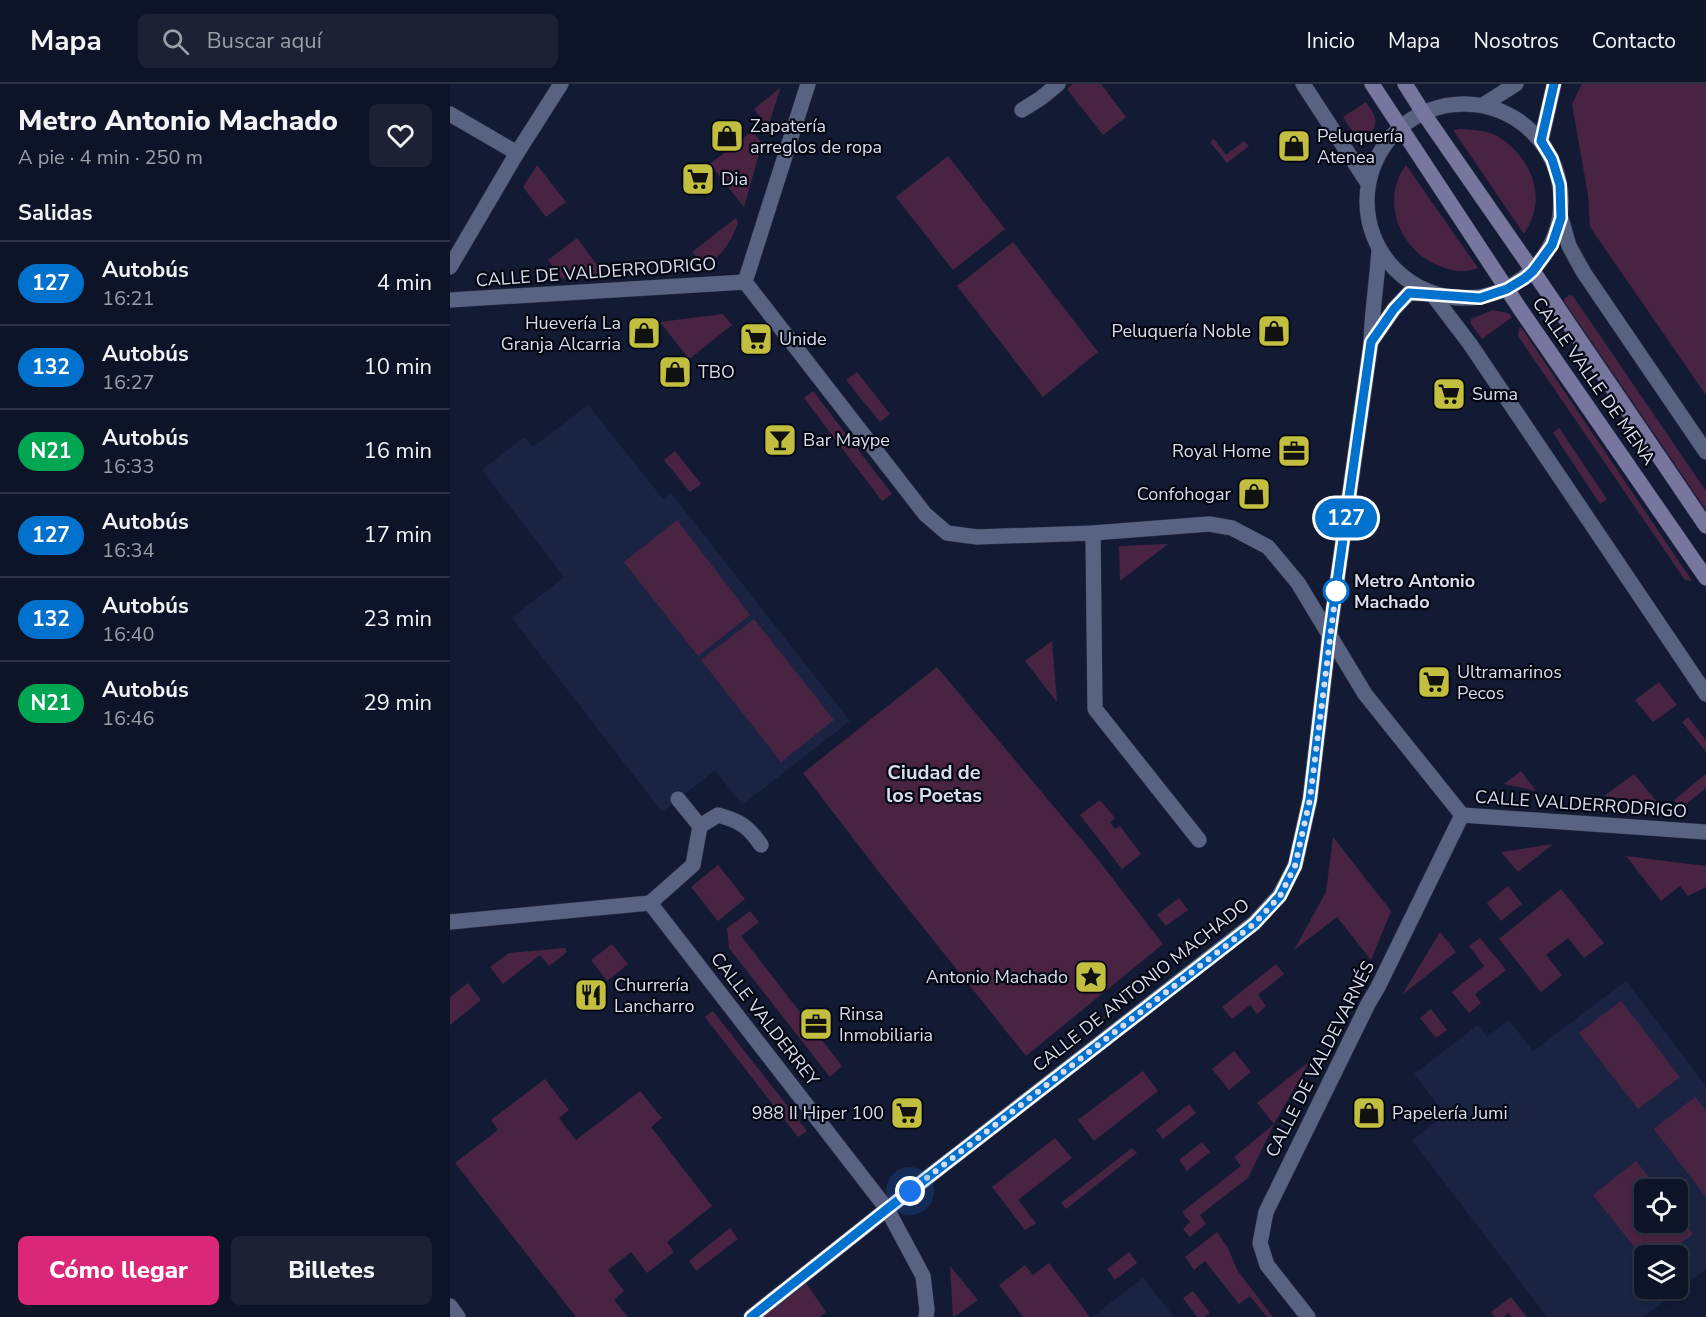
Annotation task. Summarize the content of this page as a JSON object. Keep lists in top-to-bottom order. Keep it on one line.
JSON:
{"streets":{"main road":["CALLE VALLE DE MENA"],"street":["CALLE DE VALDERRODRIGO","CALLE VALDERRODRIGO","CALLE DE ANTONIO MACHADO","CALLE VALDERREY","CALLE DE VALDEVARNÉS"]},"crossings":[["CALLE DE VALDERRODRIGO","CALLE VALDERRODRIGO"],["CALLE VALDERRODRIGO","CALLE DE ANTONIO MACHADO"],["CALLE VALDERRODRIGO","CALLE DE VALDEVARNÉS"],["CALLE DE ANTONIO MACHADO","CALLE VALDERREY"]],"districts":["Ciudad de los Poetas"],"places":{"shop":["Zapatería arreglos de ropa","Peluquería Atenea","Peluquería Noble","Huevería La Granja Alcarria","TBO","Confohogar","Papelería Jumi"],"supermarket":["Dia","Unide","Suma","Ultramarinos Pecos","988 II Hiper 100"],"bar":["Bar Maype"],"office":["Royal Home","Rinsa Inmobiliaria"],"other":["Metro Antonio Machado"],"place":["Antonio Machado"],"restaurant":["Churrería Lancharro"]},"lines":["bus line 127"],"page":{"header":"Mapa","search":"Buscar aquí","nav":["Inicio","Mapa","Nosotros","Contacto"],"heading":[["Metro Antonio Machado","A pie · 4 min · 250 m"],"Salidas"],"on_map":"127","list":[{"mark":"127","name":"Autobús","note":"16:21","value":"4 min"},{"mark":"132","name":"Autobús","note":"16:27","value":"10 min"},{"mark":"N21","name":"Autobús","note":"16:33","value":"16 min"},{"mark":"127","name":"Autobús","note":"16:34","value":"17 min"},{"mark":"132","name":"Autobús","note":"16:40","value":"23 min"},{"mark":"N21","name":"Autobús","note":"16:46","value":"29 min"}],"buttons":["Cómo llegar","Billetes"]}}
